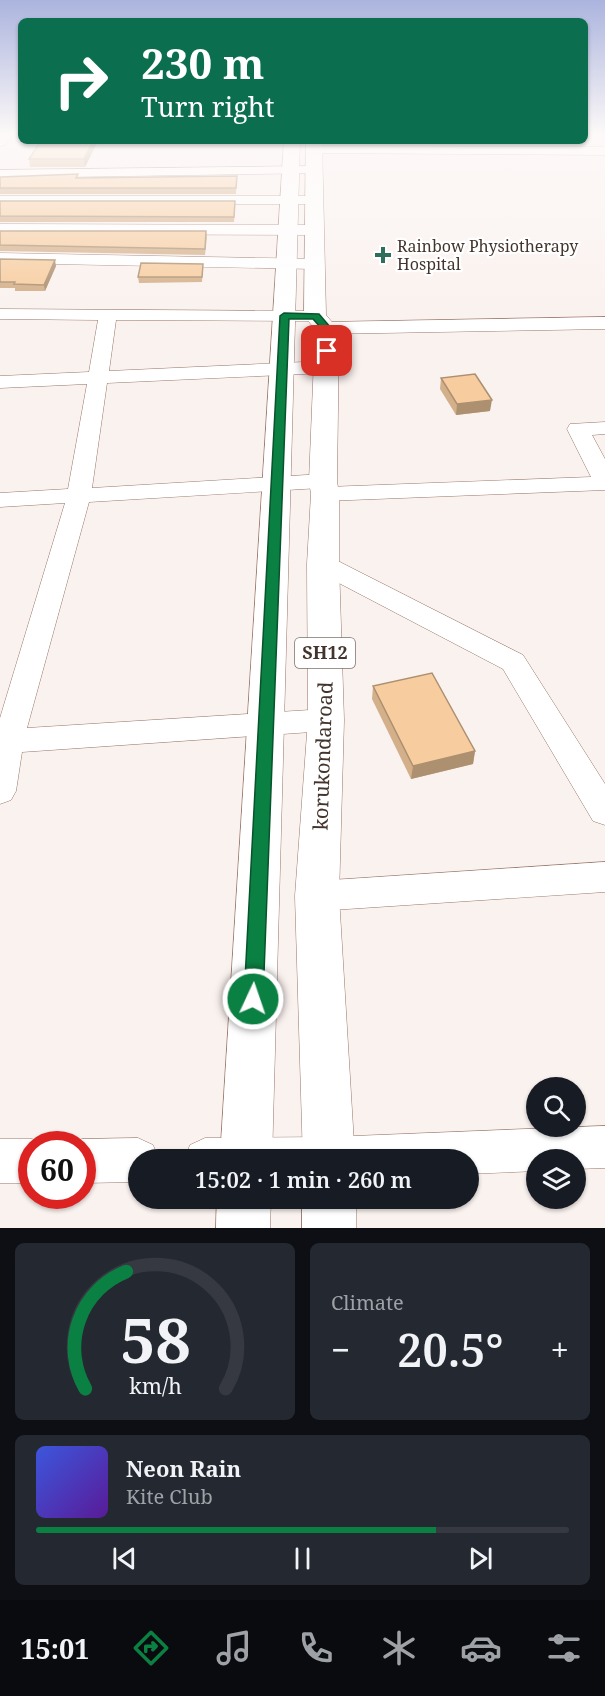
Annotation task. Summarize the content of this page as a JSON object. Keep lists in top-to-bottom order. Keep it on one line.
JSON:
{"streets":{"main road":["SH12","korukondaroad"]},"crossings":[["SH12","korukondaroad"]],"places":{"health":["Rainbow Physiotherapy Hospital"]},"page":{"turn":["230 m","Turn right"],"limit":"60","trip":"15:02 · 1 min · 260 m","tile":"Climate","heat":["−","20.5°","+"],"song":["Neon Rain","Kite Club"],"tabs":"15:01","gauge":["58","km/h"]}}
